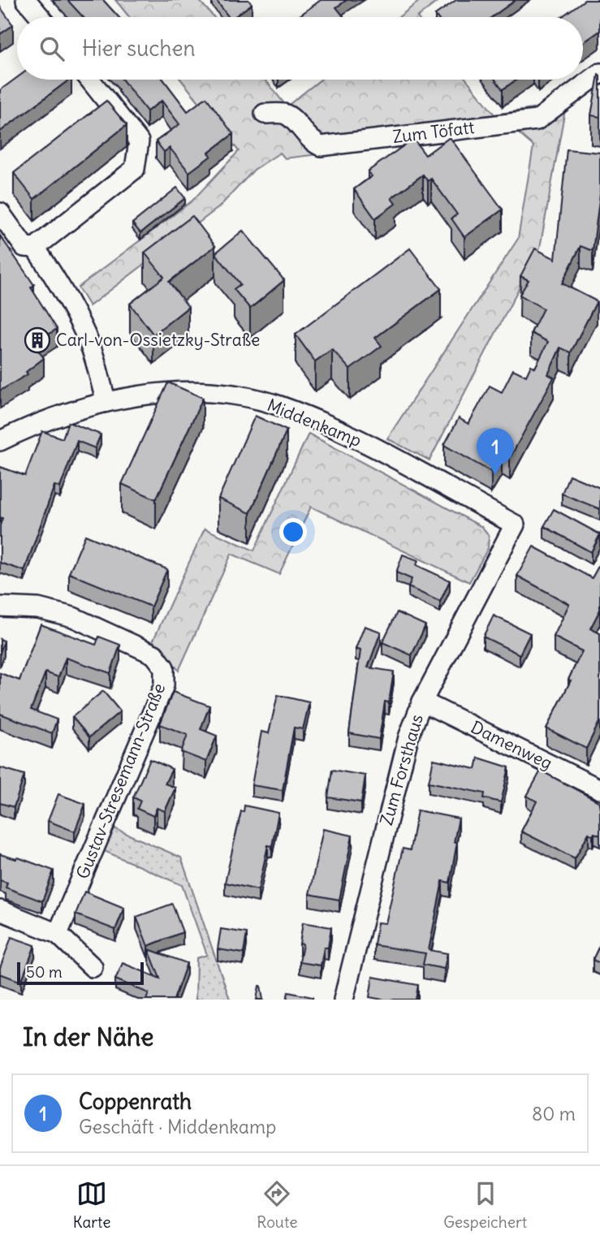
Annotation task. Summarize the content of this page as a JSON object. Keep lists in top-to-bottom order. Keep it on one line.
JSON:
{"streets":{"street":["Zum Töfatt","Middenkamp","Damenweg","Zum Forsthaus","Gustav-Stresemann-Straße"]},"crossings":[["Middenkamp","Zum Forsthaus"],["Damenweg","Zum Forsthaus"]],"places":{"building":["Carl-von-Ossietzky-Straße"]},"scale_bar":"50 m","page":{"search":"Hier suchen","pins":"1","scale":"50 m","heading":"In der Nähe","list":[{"mark":"1","name":"Coppenrath","note":"Geschäft · Middenkamp","value":"80 m"}],"nav":["Karte","Route","Gespeichert"]}}
